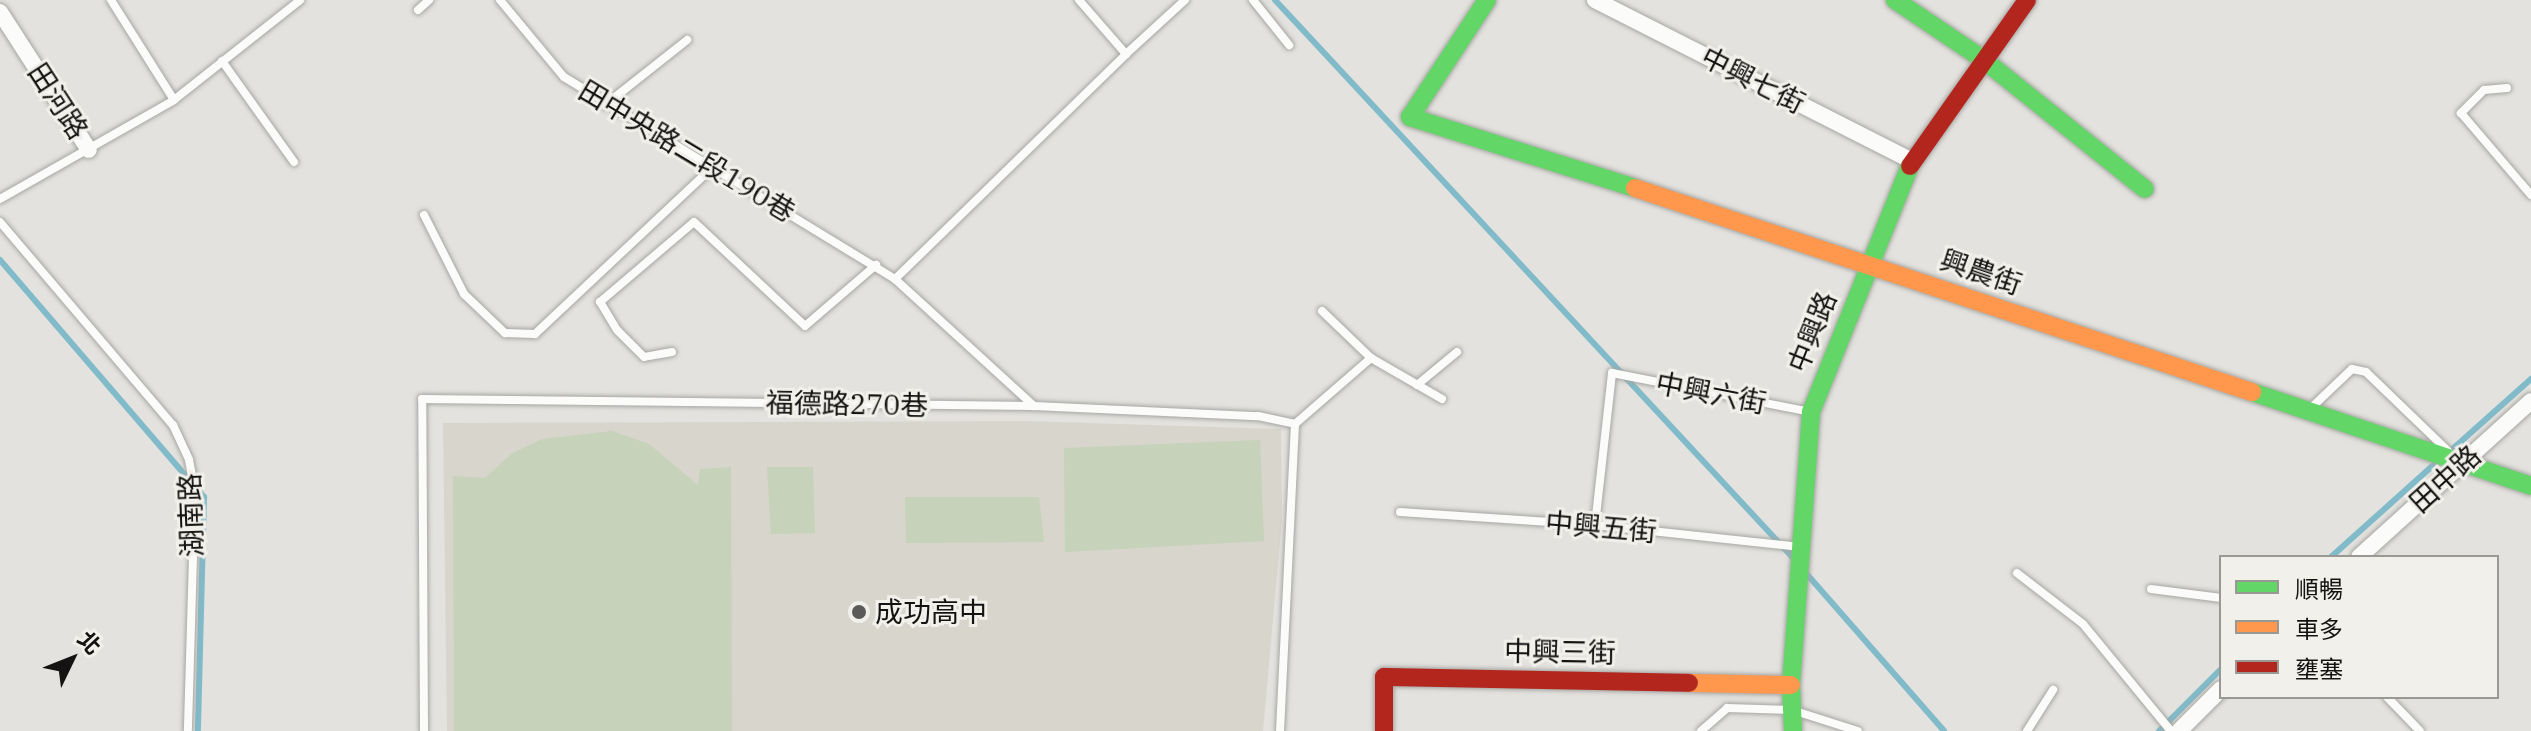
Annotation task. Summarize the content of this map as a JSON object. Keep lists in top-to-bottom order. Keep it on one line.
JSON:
{"streets":{"street":["中興七街","田河路","興農街","中興路","田中路","中興三街"],"lane":["田中央路二段190巷","中興六街","福德路270巷","湖南路","中興五街"]},"crossings":[["中興七街","中興路"],["田中央路二段190巷","福德路270巷"],["興農街","中興路"],["興農街","田中路"],["中興路","中興六街"],["中興路","中興五街"],["中興路","中興三街"],["中興六街","中興五街"]],"places":["成功高中"],"legend":["順暢","車多","壅塞"],"north":"top right"}
